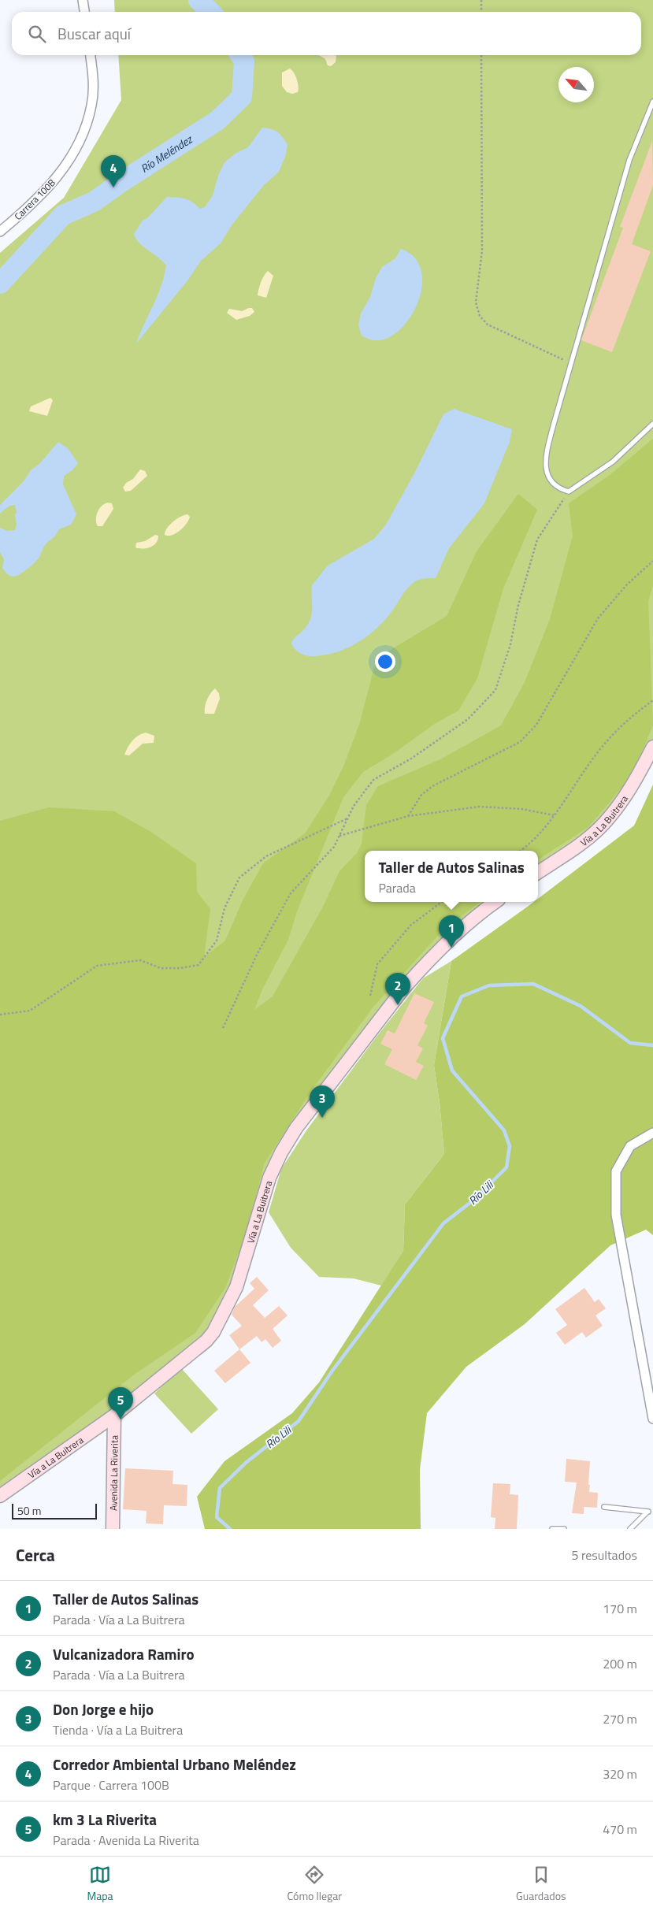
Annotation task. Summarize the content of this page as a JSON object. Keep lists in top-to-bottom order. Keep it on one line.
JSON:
{"streets":{"street":["Carrera 100B","Vía a La Buitrera","Avenida La Riverita"]},"crossings":[["Vía a La Buitrera","Avenida La Riverita"]],"water":["Río Meléndez","Río Lili"],"scale_bar":"50 m","north":"top left","page":{"search":"Buscar aquí","pins":["4","1","2","3","5"],"popup":["Taller de Autos Salinas","Parada"],"scale":"50 m","heading":["Cerca","5 resultados"],"list":[{"mark":"1","name":"Taller de Autos Salinas","note":"Parada · Vía a La Buitrera","value":"170 m"},{"mark":"2","name":"Vulcanizadora Ramiro","note":"Parada · Vía a La Buitrera","value":"200 m"},{"mark":"3","name":"Don Jorge e hijo","note":"Tienda · Vía a La Buitrera","value":"270 m"},{"mark":"4","name":"Corredor Ambiental Urbano Meléndez","note":"Parque · Carrera 100B","value":"320 m"},{"mark":"5","name":"km 3 La Riverita","note":"Parada · Avenida La Riverita","value":"470 m"}],"nav":["Mapa","Cómo llegar","Guardados"]}}
